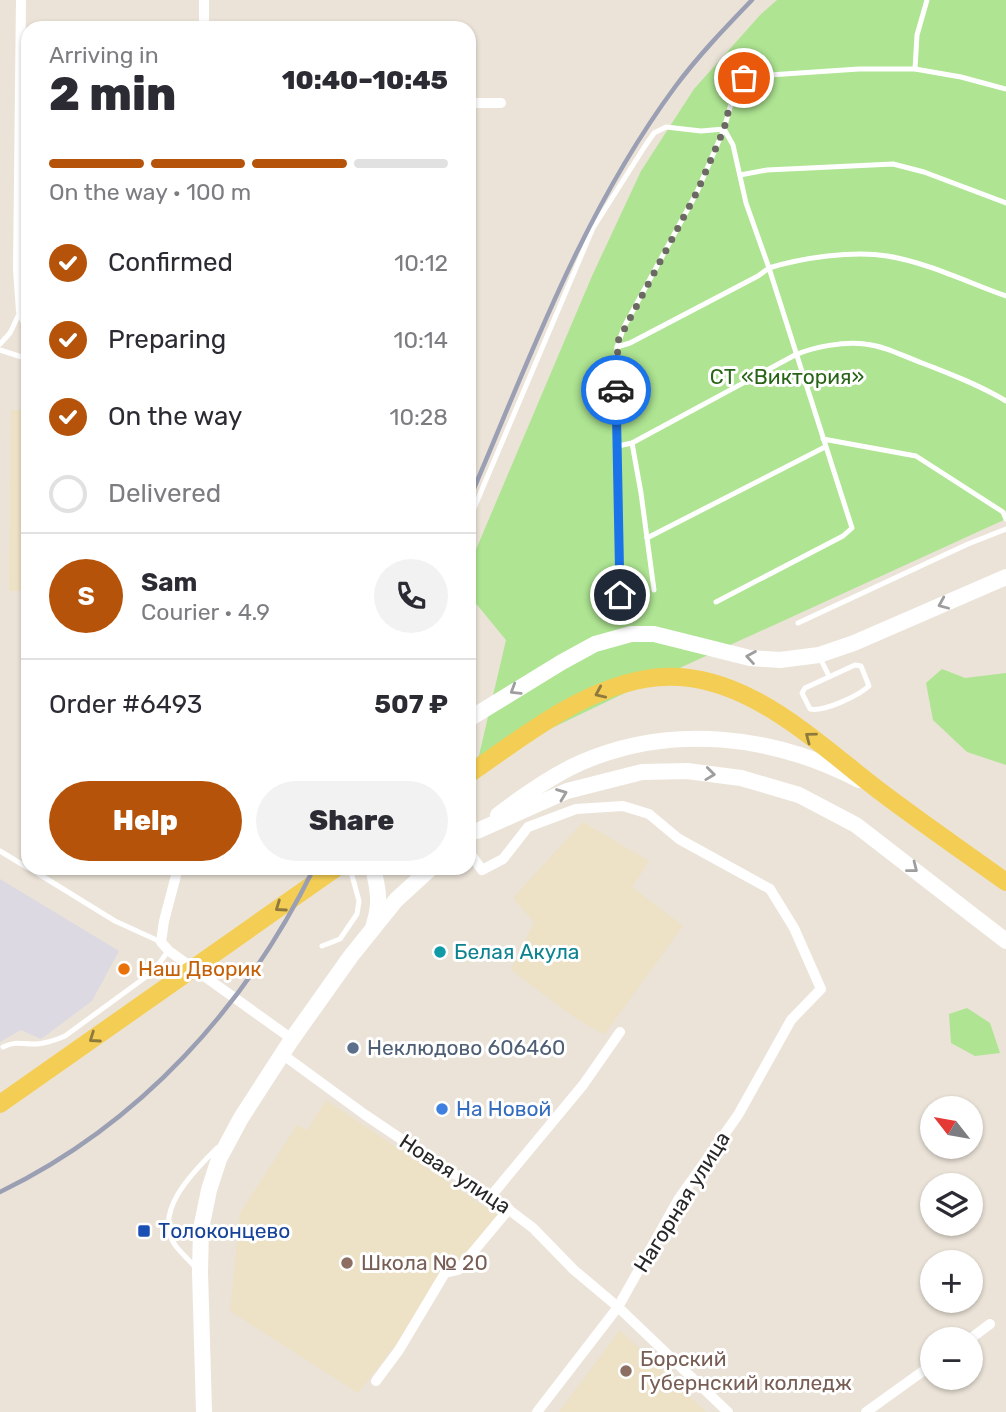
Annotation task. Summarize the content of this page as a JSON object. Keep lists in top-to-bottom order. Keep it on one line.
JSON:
{"streets":{"street":["Новая улица","Нагорная улица"]},"crossings":[["Новая улица","Нагорная улица"]],"parks":["СТ «Виктория»"],"places":{"other":["Белая Акула","Наш Дворик","Неклюдово 606460","На Новой","Школа № 20","Борский Губернский колледж"],"transit":["Толоконцево"]},"north":"top left","page":{"heading":["2 min","Arriving in","10:40–10:45"],"panel":["Sam","Courier · 4.9","Order #6493","507 ₽"],"bar":"On the way · 100 m","list":[["Confirmed","10:12"],["Preparing","10:14"],["On the way","10:28"],"Delivered"],"round":"S","buttons":["Help","Share"],"map_buttons":["+","−"]}}
